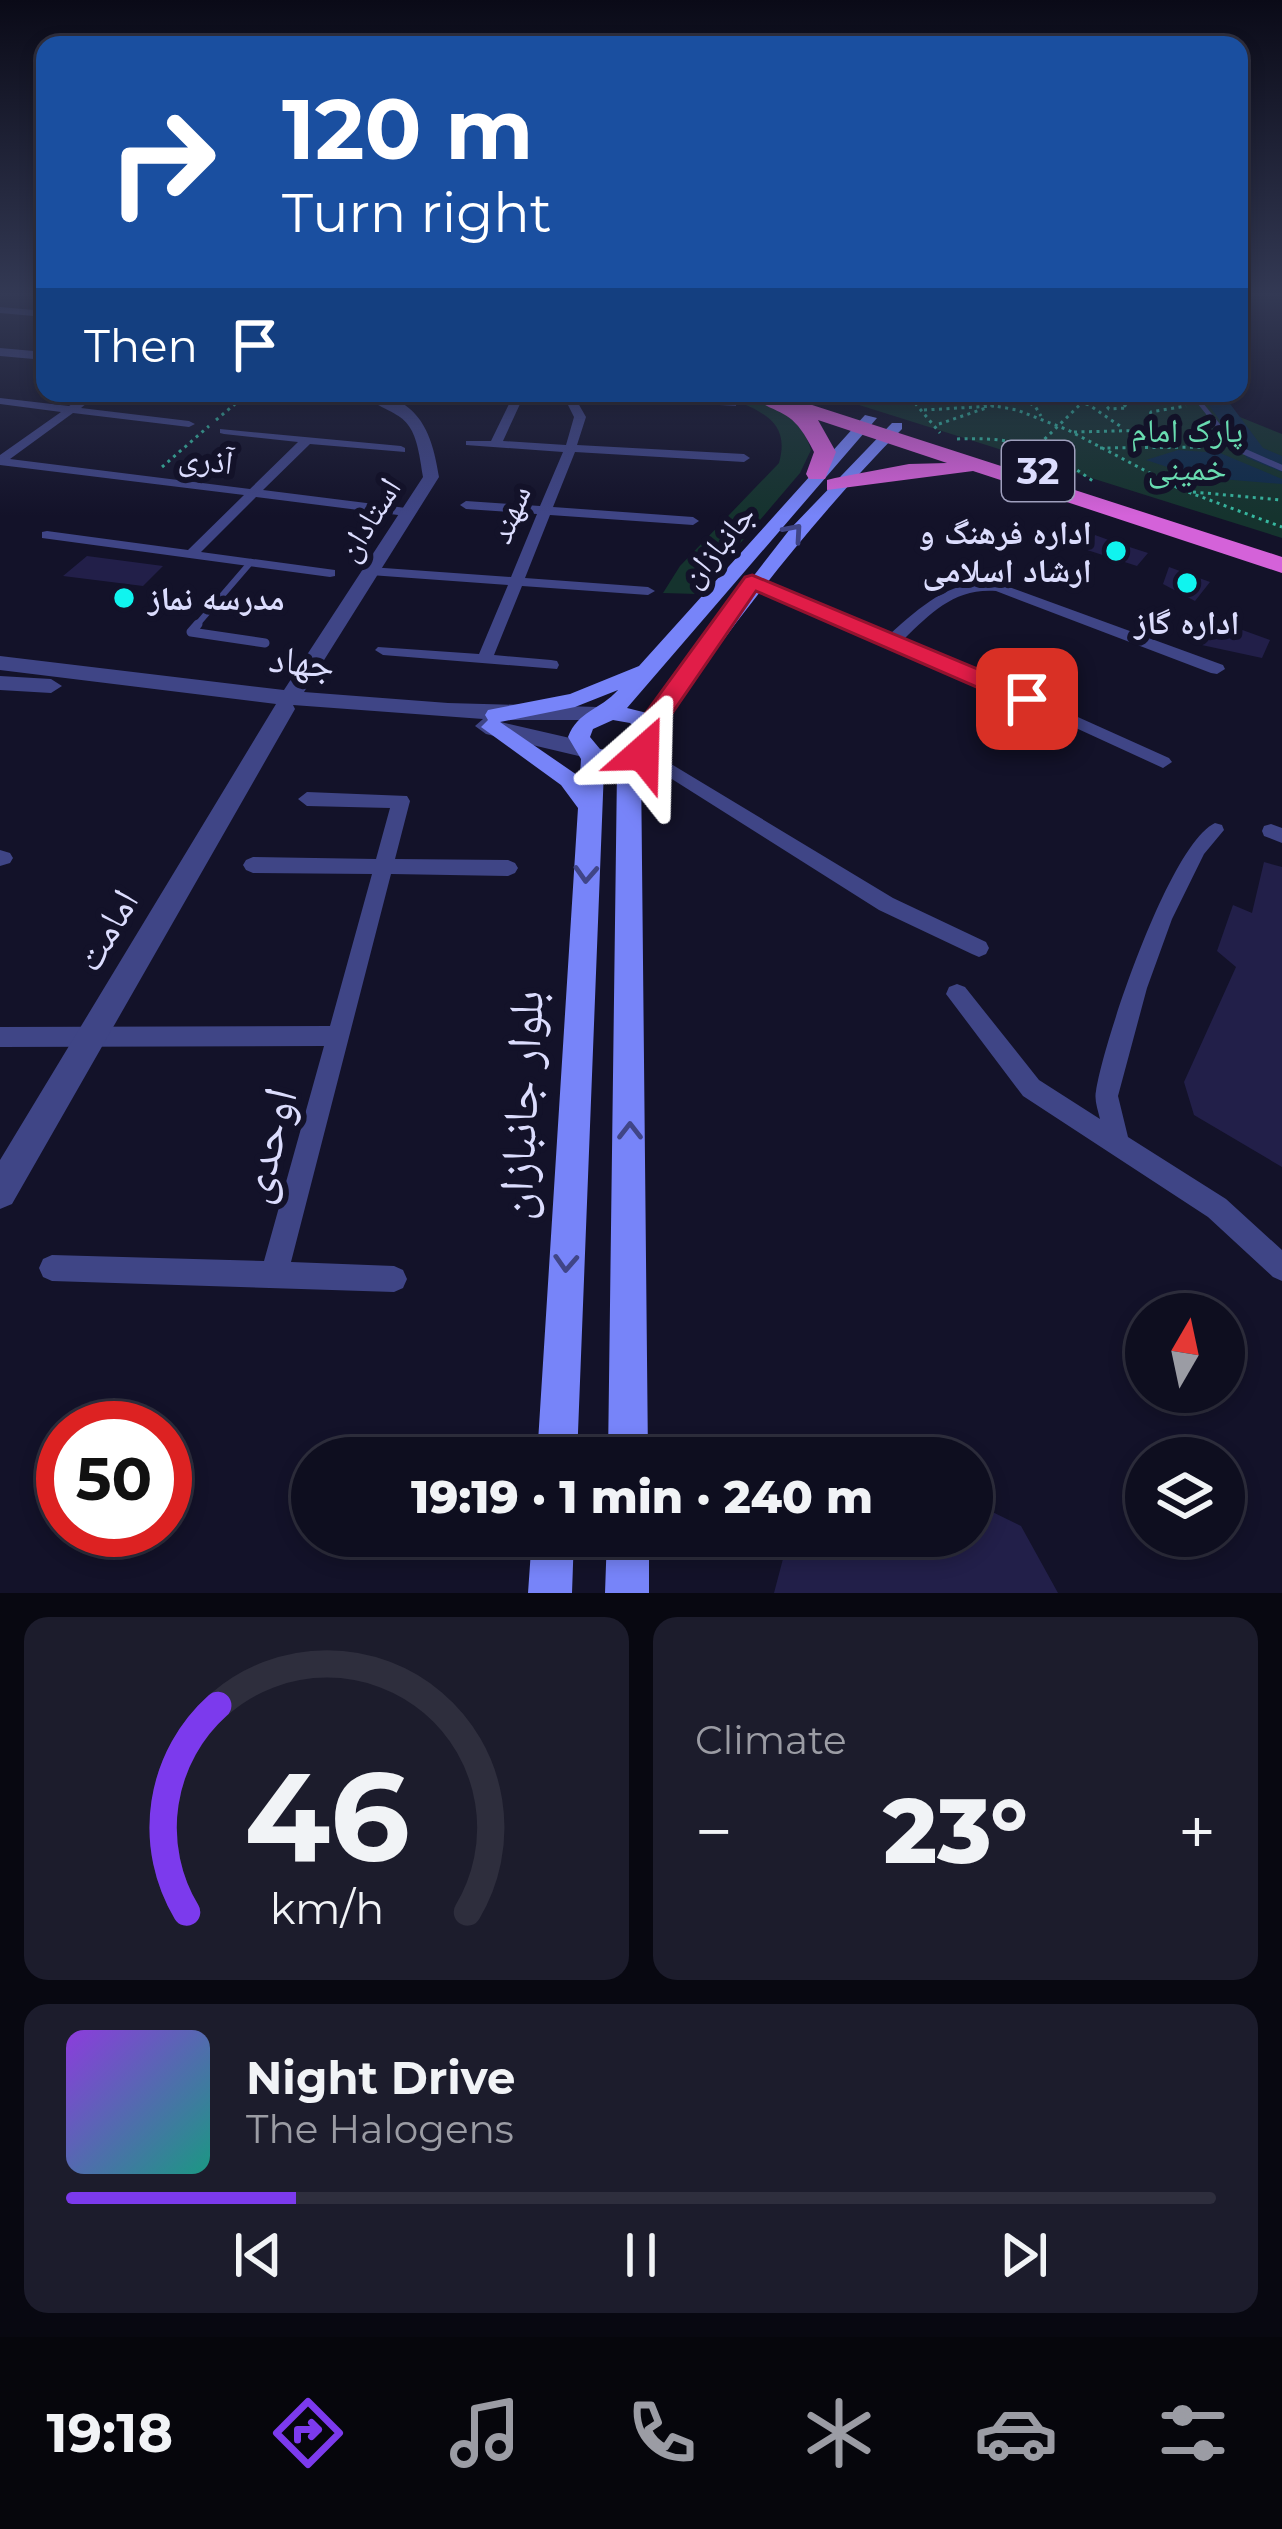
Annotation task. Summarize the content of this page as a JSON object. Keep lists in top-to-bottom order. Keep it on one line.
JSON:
{"streets":{"highway":["32"],"main road":["جانبازان","بلوار جانبازان"],"street":["آذری","سهند","استادان","جهاد","امامت","اوحدی"]},"crossings":[["آذری","استادان"],["32","جانبازان"],["استادان","جهاد"],["استادان","امامت"],["جانبازان","جهاد"],["جانبازان","بلوار جانبازان"],["جهاد","امامت"],["جهاد","بلوار جانبازان"],["امامت","اوحدی"]],"parks":["پارک امام خمینی"],"places":["اداره فرهنگ و ارشاد اسلامی","اداره گاز","مدرسه نماز"],"north":"top","page":{"turn":["120 m","Turn right"],"then":"Then","limit":"50","trip":"19:19 · 1 min · 240 m","tile":"Climate","heat":["−","23°","+"],"song":["Night Drive","The Halogens"],"tabs":"19:18","gauge":["46","km/h"]}}
